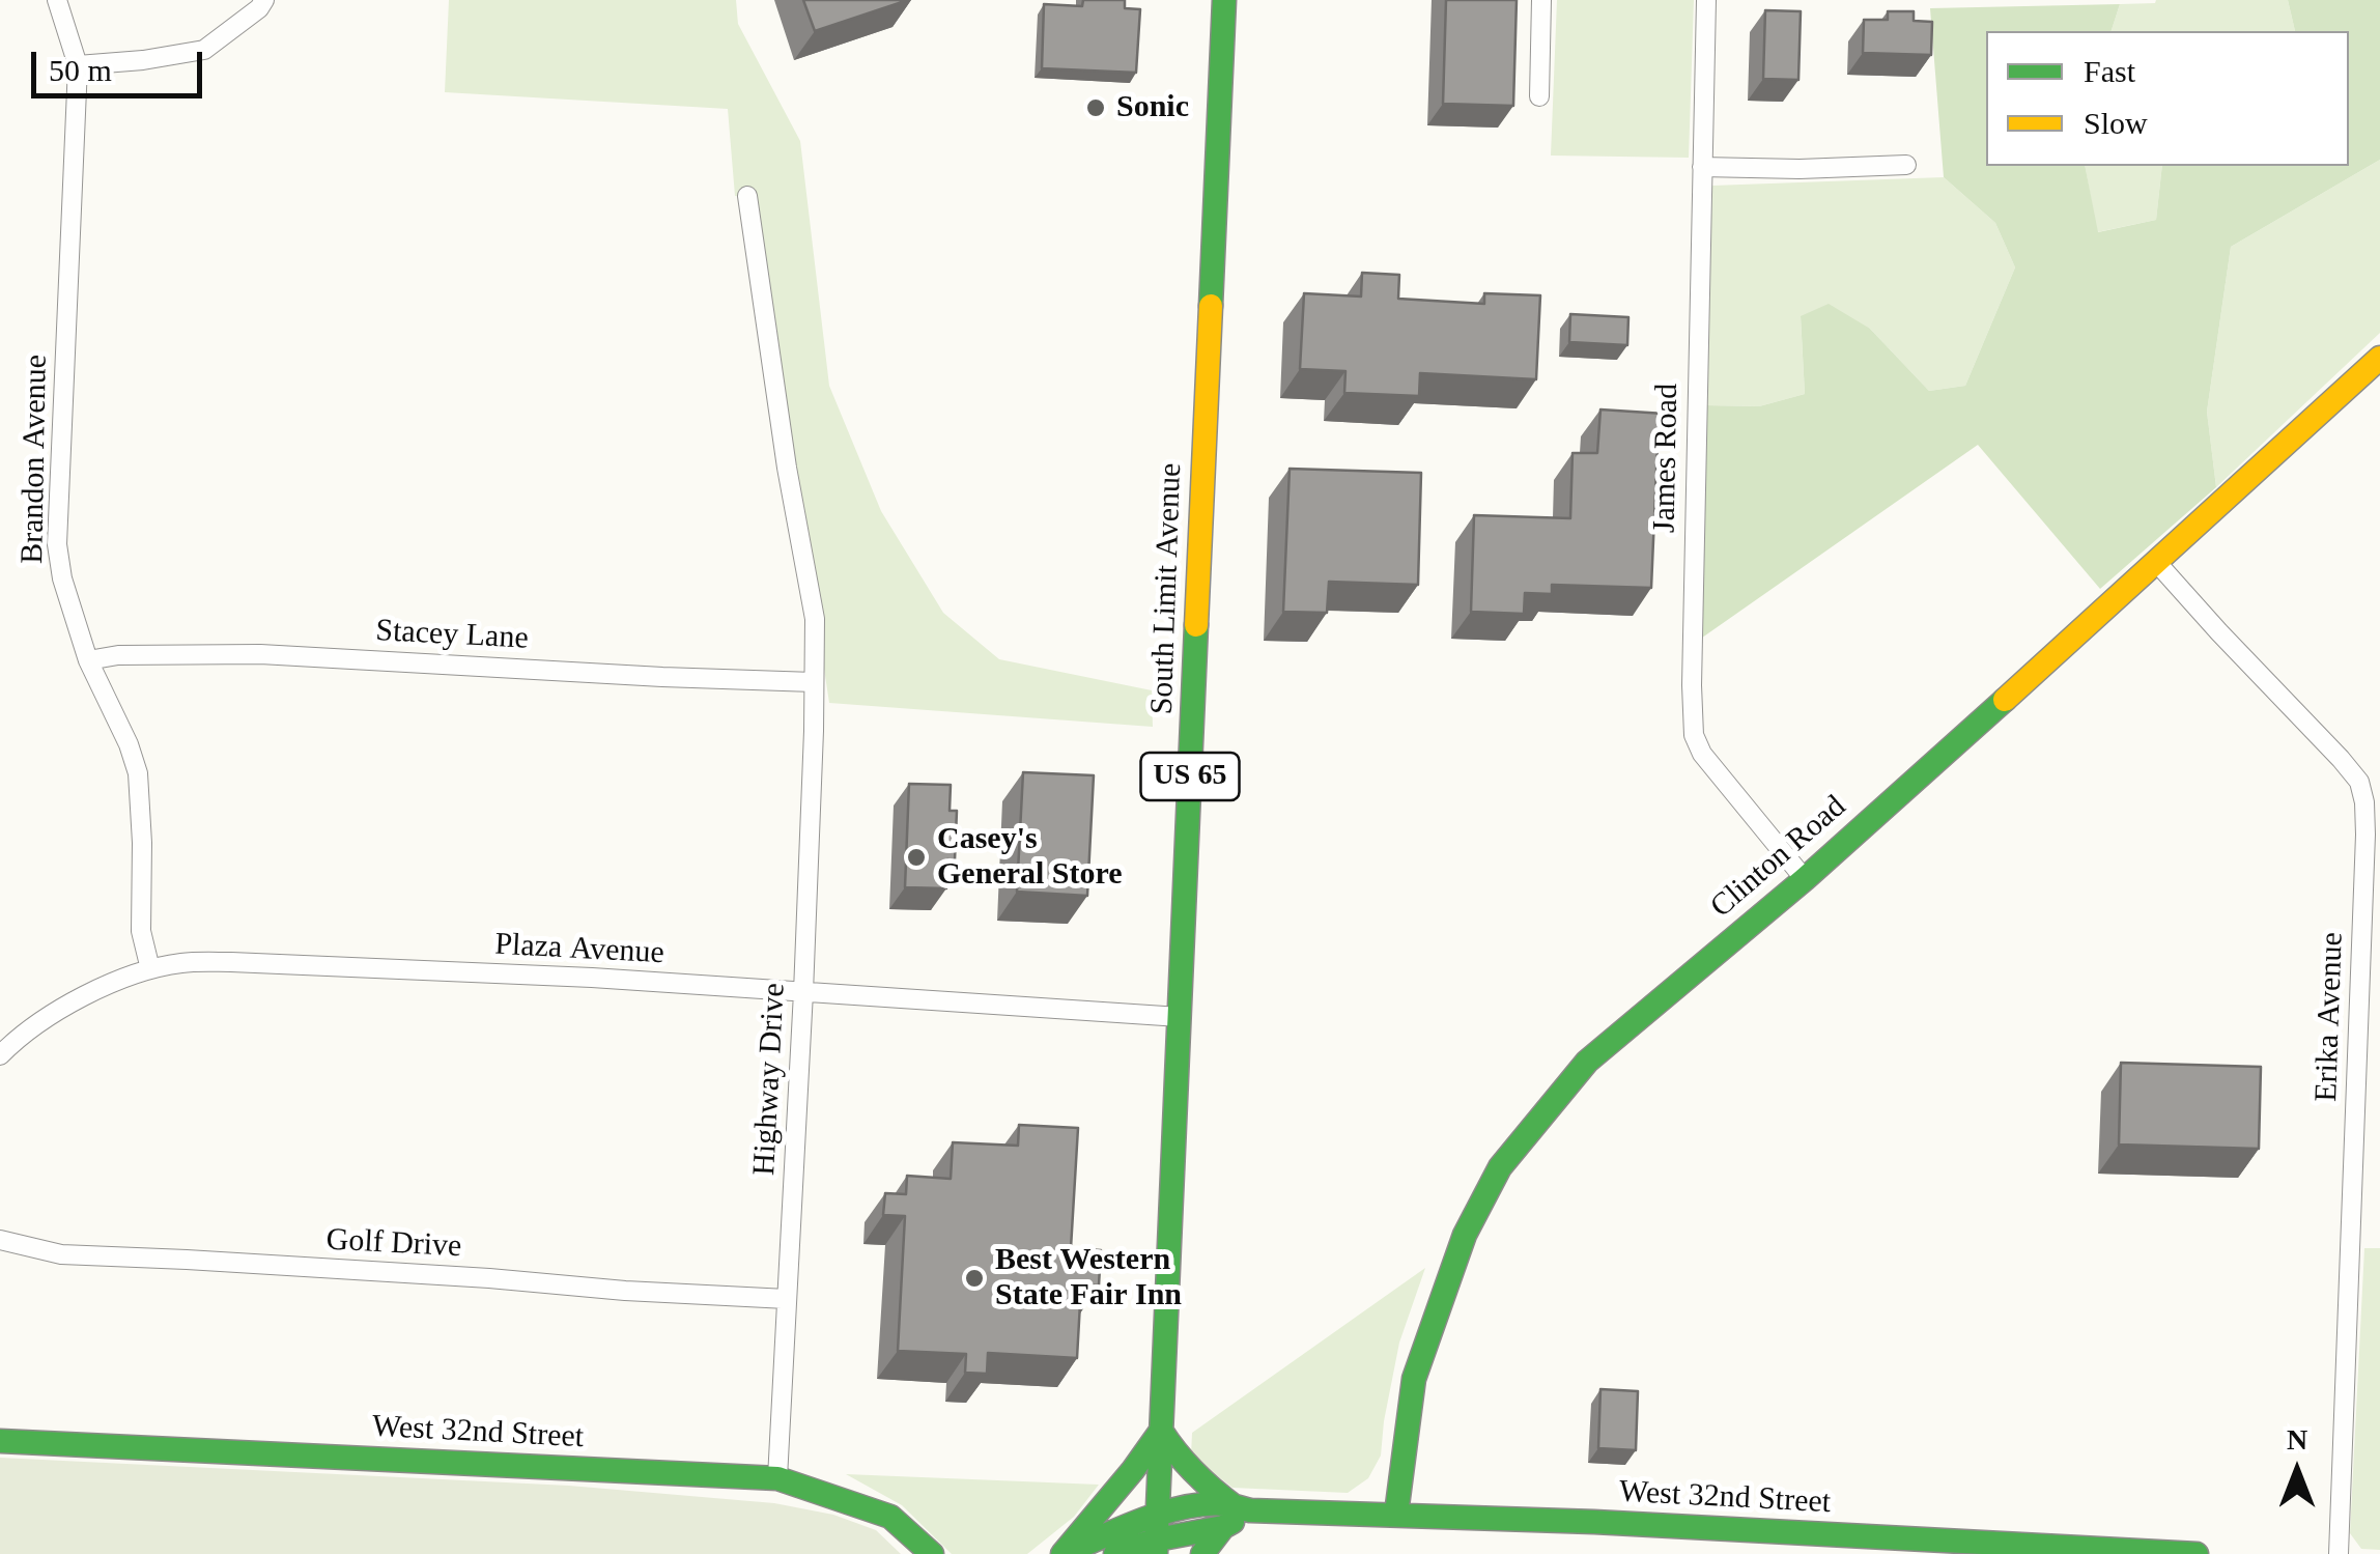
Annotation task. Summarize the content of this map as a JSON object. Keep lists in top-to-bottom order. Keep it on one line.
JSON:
{"streets":{"main road":["South Limit Avenue","US 65","Clinton Road","West 32nd Street"],"street":["James Road","Brandon Avenue","Stacey Lane","Plaza Avenue","Erika Avenue","Highway Drive","Golf Drive"]},"crossings":[["James Road","Clinton Road"],["Brandon Avenue","Stacey Lane"],["Brandon Avenue","Plaza Avenue"],["South Limit Avenue","Plaza Avenue"],["South Limit Avenue","West 32nd Street"],["Stacey Lane","Highway Drive"],["Clinton Road","Erika Avenue"],["Clinton Road","West 32nd Street"],["Plaza Avenue","Highway Drive"],["Highway Drive","Golf Drive"],["Highway Drive","West 32nd Street"]],"places":["Sonic","Casey's General Store","Best Western State Fair Inn"],"legend":["Fast","Slow"],"scale_bar":"50 m","north":"top"}
